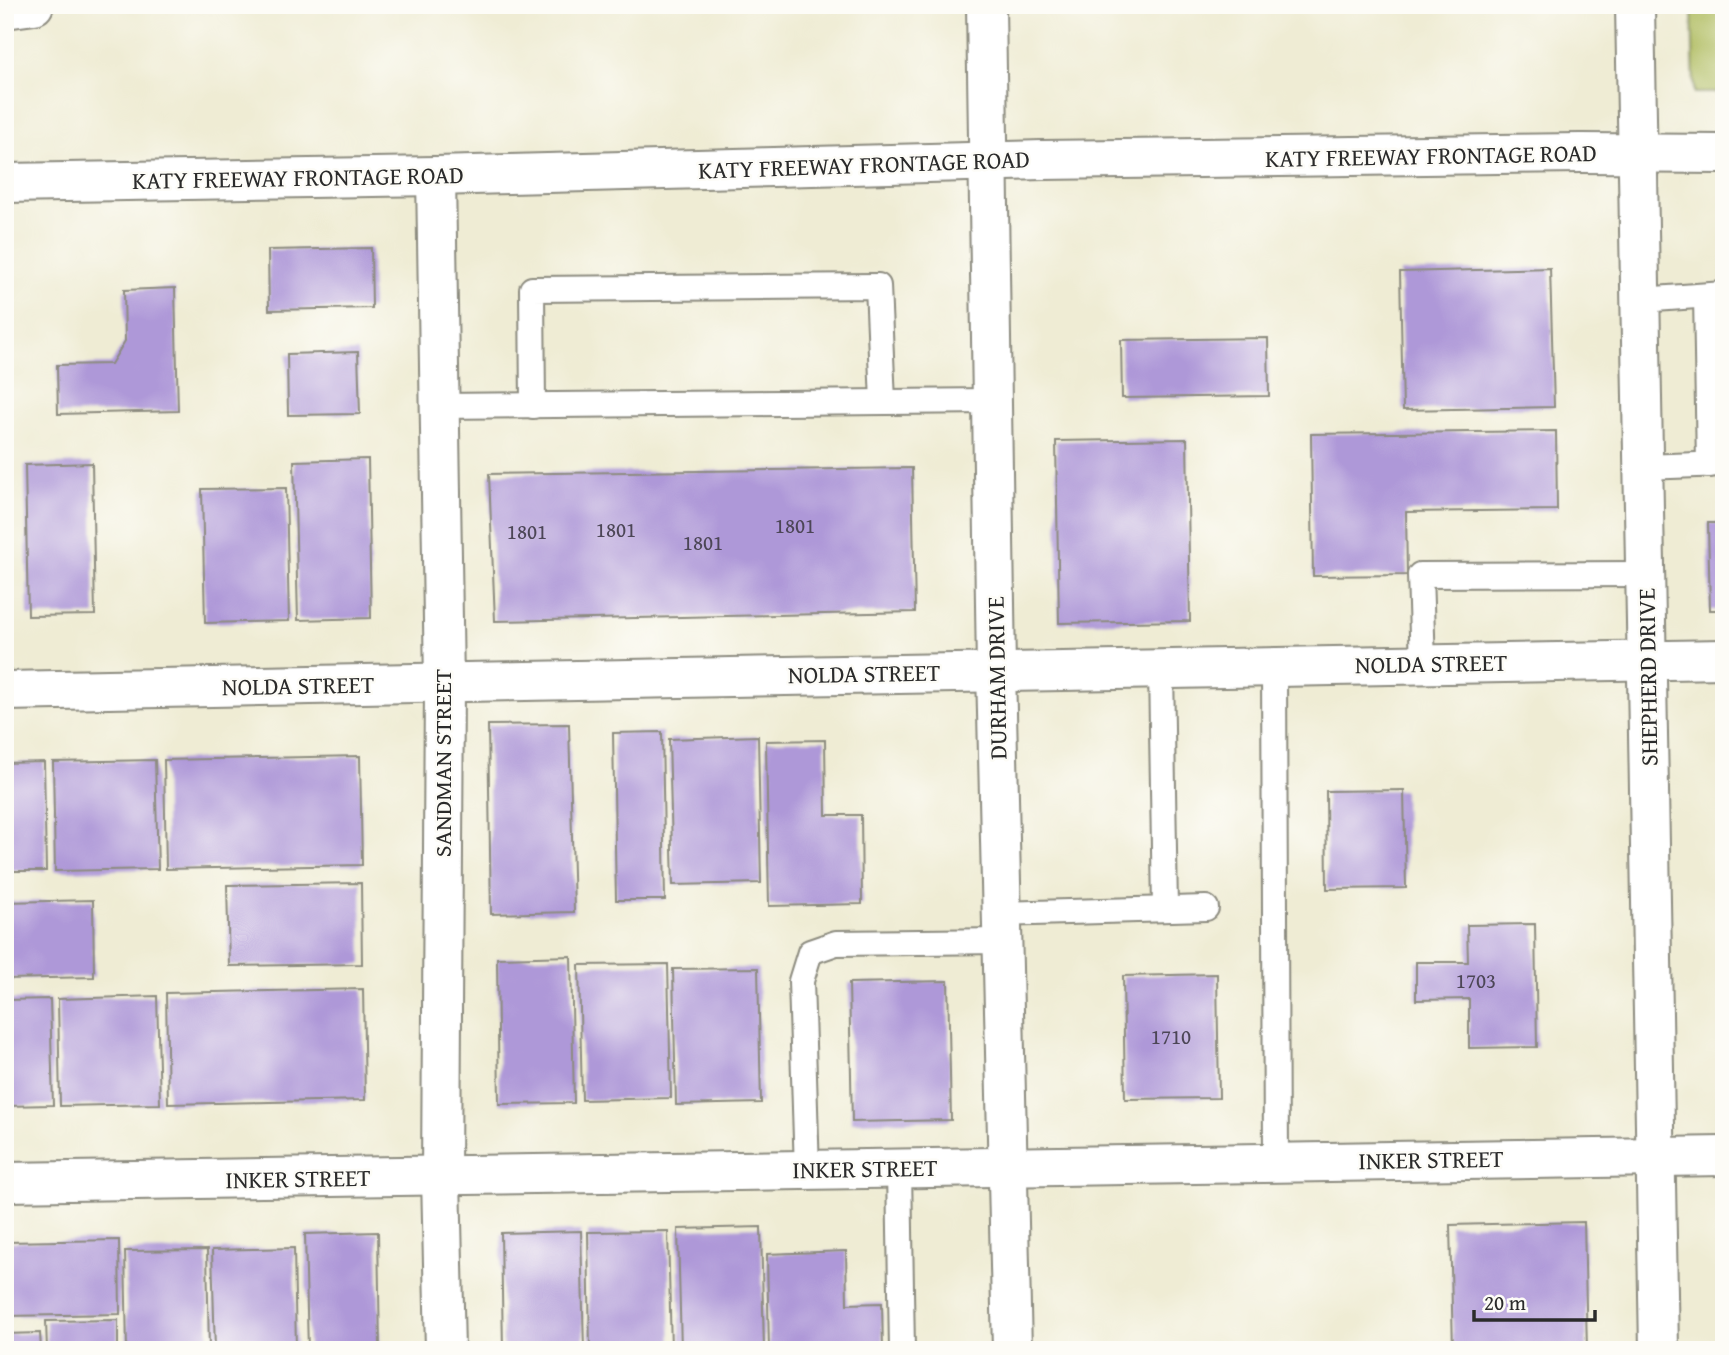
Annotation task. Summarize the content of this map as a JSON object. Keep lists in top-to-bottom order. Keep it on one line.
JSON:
{"streets":{"main road":["KATY FREEWAY FRONTAGE ROAD","NOLDA STREET","SHEPHERD DRIVE","DURHAM DRIVE","SANDMAN STREET","INKER STREET"]},"crossings":[["KATY FREEWAY FRONTAGE ROAD","SHEPHERD DRIVE"],["KATY FREEWAY FRONTAGE ROAD","DURHAM DRIVE"],["KATY FREEWAY FRONTAGE ROAD","SANDMAN STREET"],["NOLDA STREET","SHEPHERD DRIVE"],["NOLDA STREET","DURHAM DRIVE"],["NOLDA STREET","SANDMAN STREET"],["SHEPHERD DRIVE","INKER STREET"],["DURHAM DRIVE","INKER STREET"],["SANDMAN STREET","INKER STREET"]],"house_numbers":["1801","1801","1801","1801","1703","1710"],"scale_bar":"20 m"}
